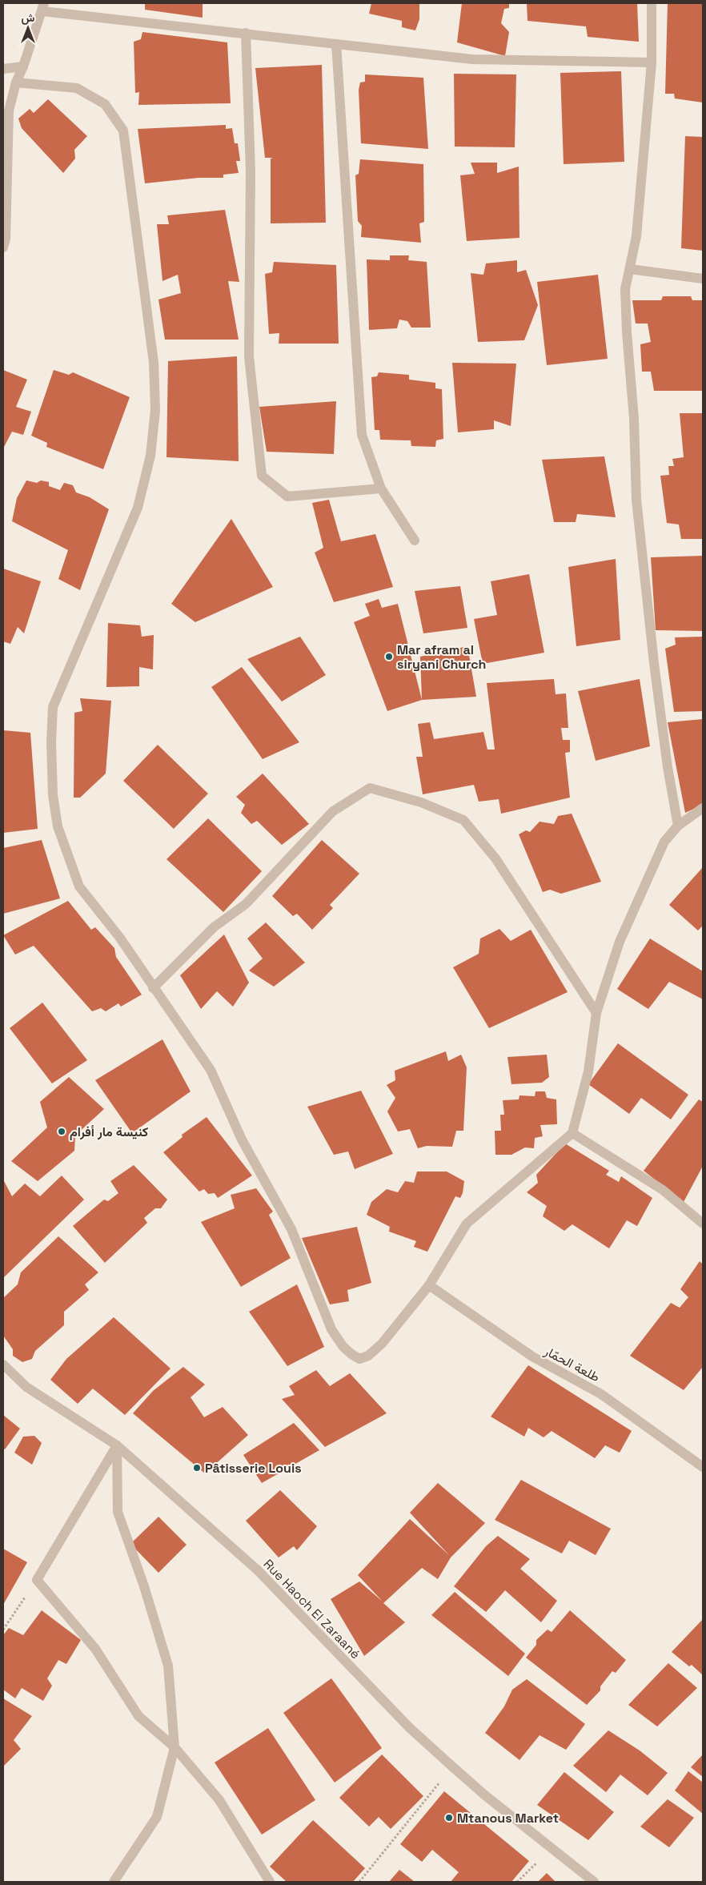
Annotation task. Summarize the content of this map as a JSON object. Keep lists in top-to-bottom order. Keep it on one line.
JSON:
{"streets":{"street":["طلعة الحمّار","Rue Haoch El Zaraané"]},"places":["Mar afram al siryani Church","كنيسة مار أفرام","Pâtisserie Louis","Mtanous Market"],"north":"top"}
